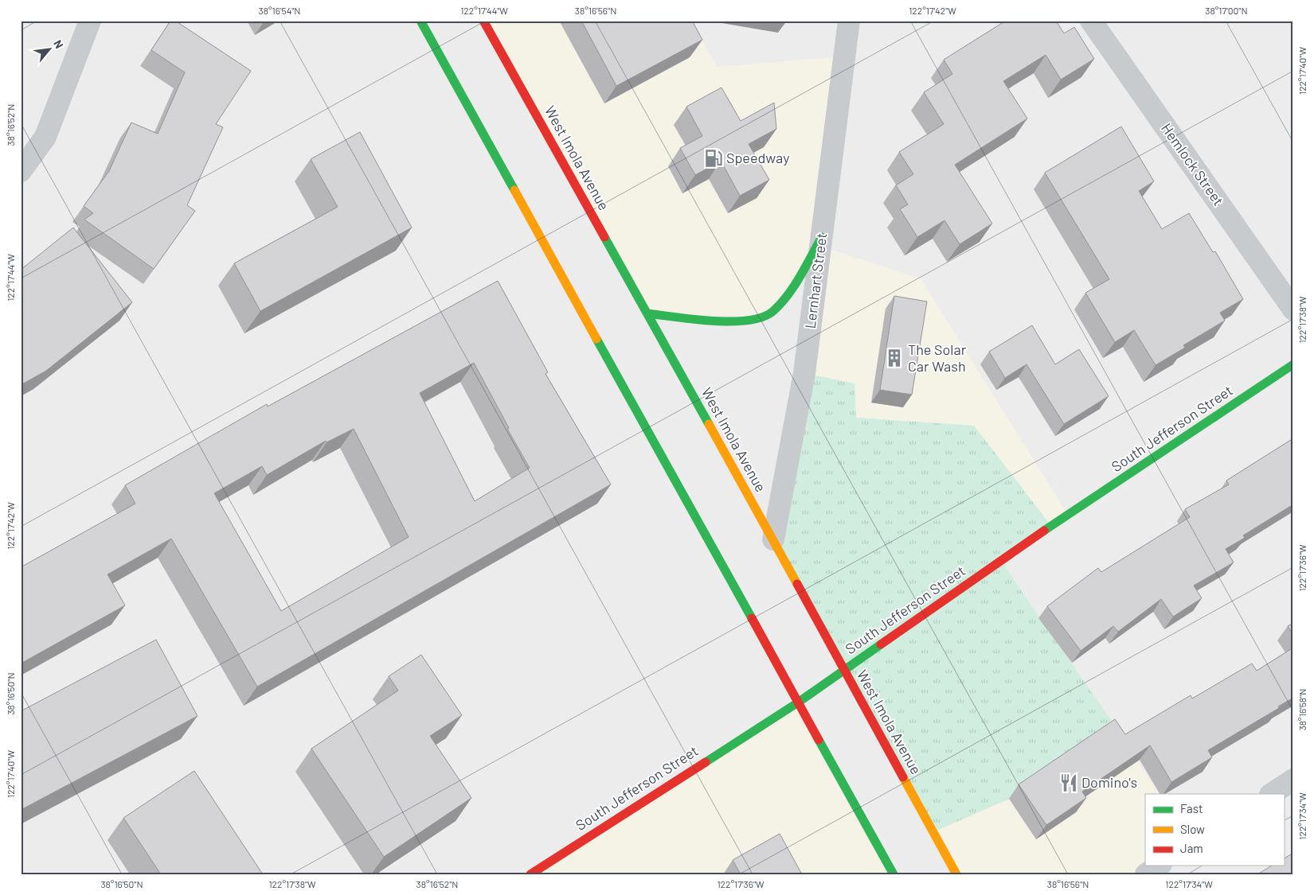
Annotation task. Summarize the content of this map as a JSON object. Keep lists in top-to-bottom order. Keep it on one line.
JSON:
{"streets":{"main road":["West Imola Avenue","South Jefferson Street"],"street":["Hemlock Street","Lernhart Street"]},"crossings":[["West Imola Avenue","Lernhart Street"],["West Imola Avenue","South Jefferson Street"]],"places":{"fuel station":["Speedway"],"building":["The Solar Car Wash"],"restaurant":["Domino's"]},"legend":["Fast","Slow","Jam"],"north":"top right","coordinates":["38°16'54\"N","122°17'44\"W","38°16'56\"N","122°17'42\"W","38°17'00\"N","122°17'40\"W","38°16'52\"N","122°17'38\"W","122°17'36\"W","38°16'50\"N","38°16'58\"N","122°17'34\"W"]}
